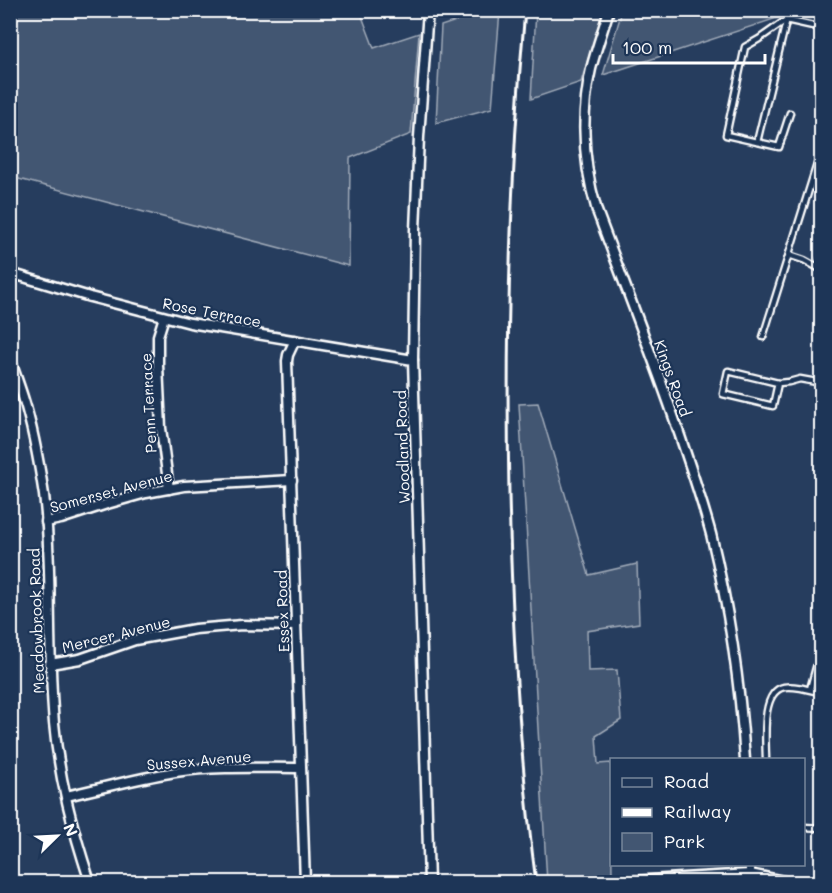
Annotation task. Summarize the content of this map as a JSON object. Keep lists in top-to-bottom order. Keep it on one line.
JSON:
{"streets":{"street":["Rose Terrace","Kings Road","Penn Terrace","Woodland Road","Somerset Avenue","Essex Road","Meadowbrook Road","Mercer Avenue","Sussex Avenue"]},"crossings":[["Rose Terrace","Penn Terrace"],["Rose Terrace","Woodland Road"],["Rose Terrace","Essex Road"],["Penn Terrace","Somerset Avenue"],["Somerset Avenue","Essex Road"],["Somerset Avenue","Meadowbrook Road"],["Essex Road","Mercer Avenue"],["Essex Road","Sussex Avenue"],["Meadowbrook Road","Mercer Avenue"],["Meadowbrook Road","Sussex Avenue"]],"legend":["Road","Railway","Park"],"scale_bar":"100 m","north":"top right"}
